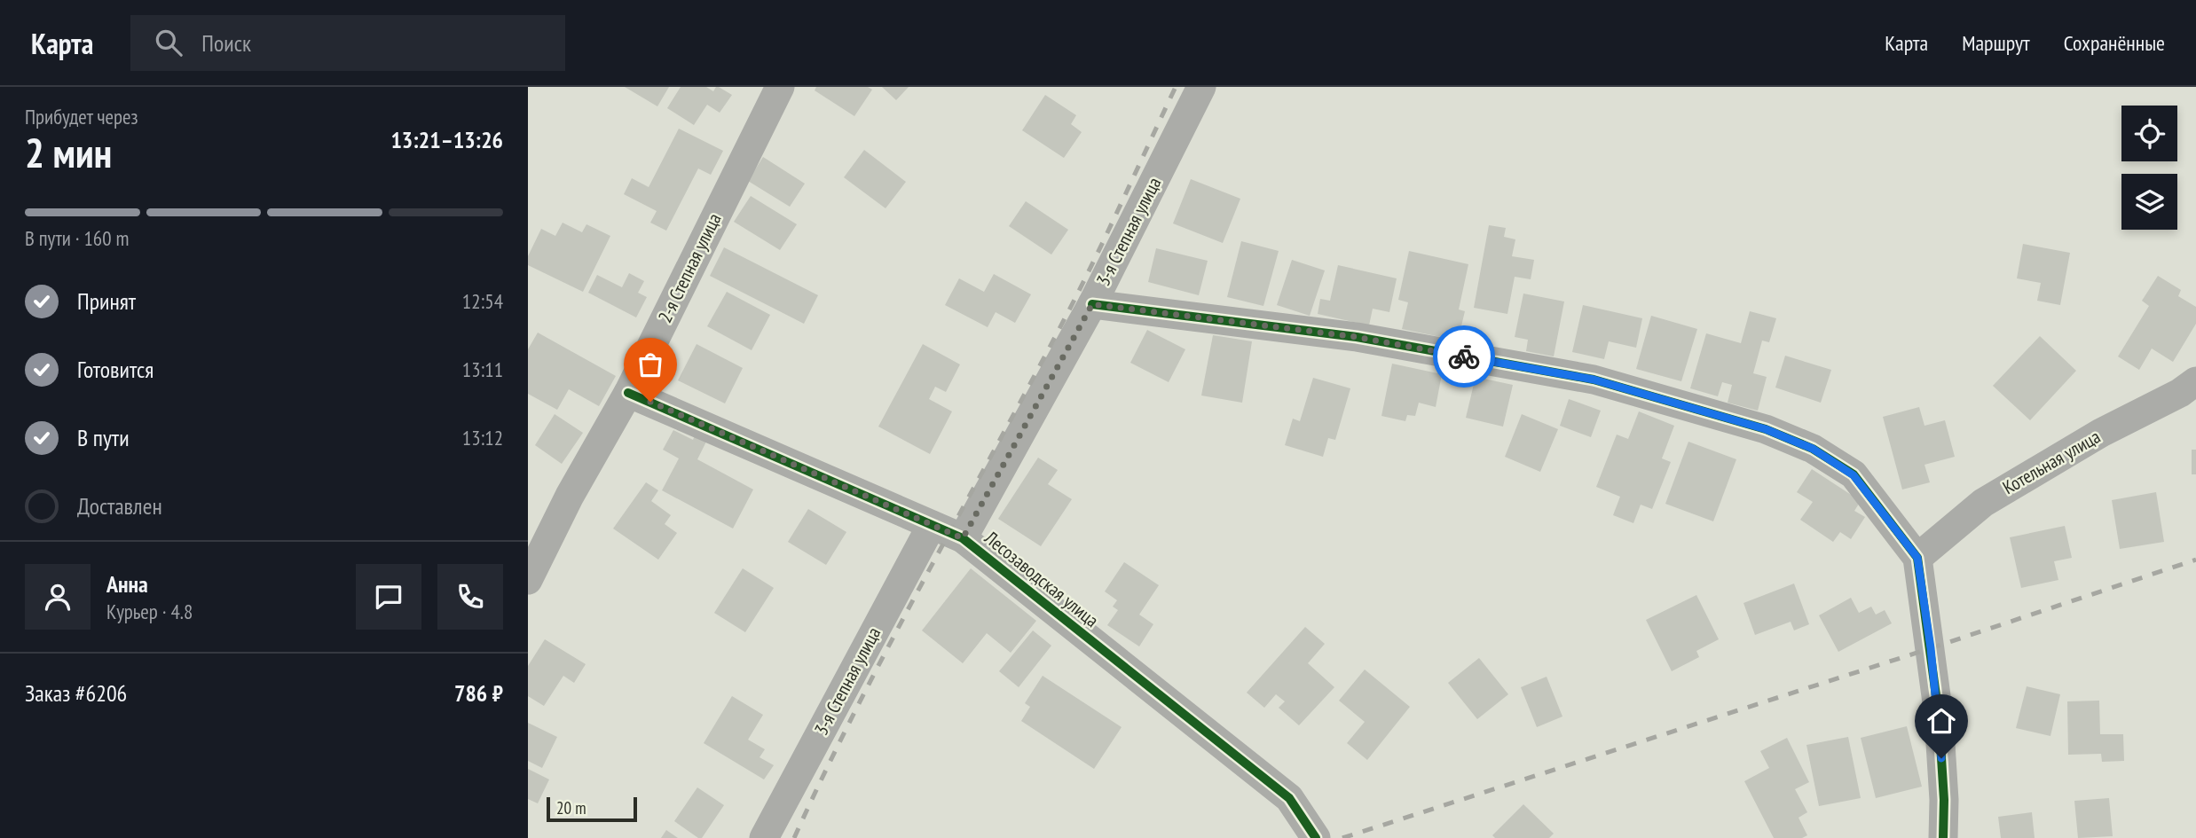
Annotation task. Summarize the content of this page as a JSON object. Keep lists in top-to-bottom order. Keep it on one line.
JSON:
{"streets":{"street":["3-я Степная улица","2-я Степная улица","Котельная улица","Лесозаводская улица"]},"crossings":[["3-я Степная улица","Лесозаводская улица"],["2-я Степная улица","Лесозаводская улица"]],"scale_bar":"20 m","page":{"header":"Карта","search":"Поиск","nav":["Карта","Маршрут","Сохранённые"],"heading":["2 мин","Прибудет через","13:21–13:26"],"panel":["Анна","Курьер · 4.8","Заказ #6206","786 ₽"],"bar":"В пути · 160 m","list":[["Принят","12:54"],["Готовится","13:11"],["В пути","13:12"],"Доставлен"],"scale":"20 m"}}
